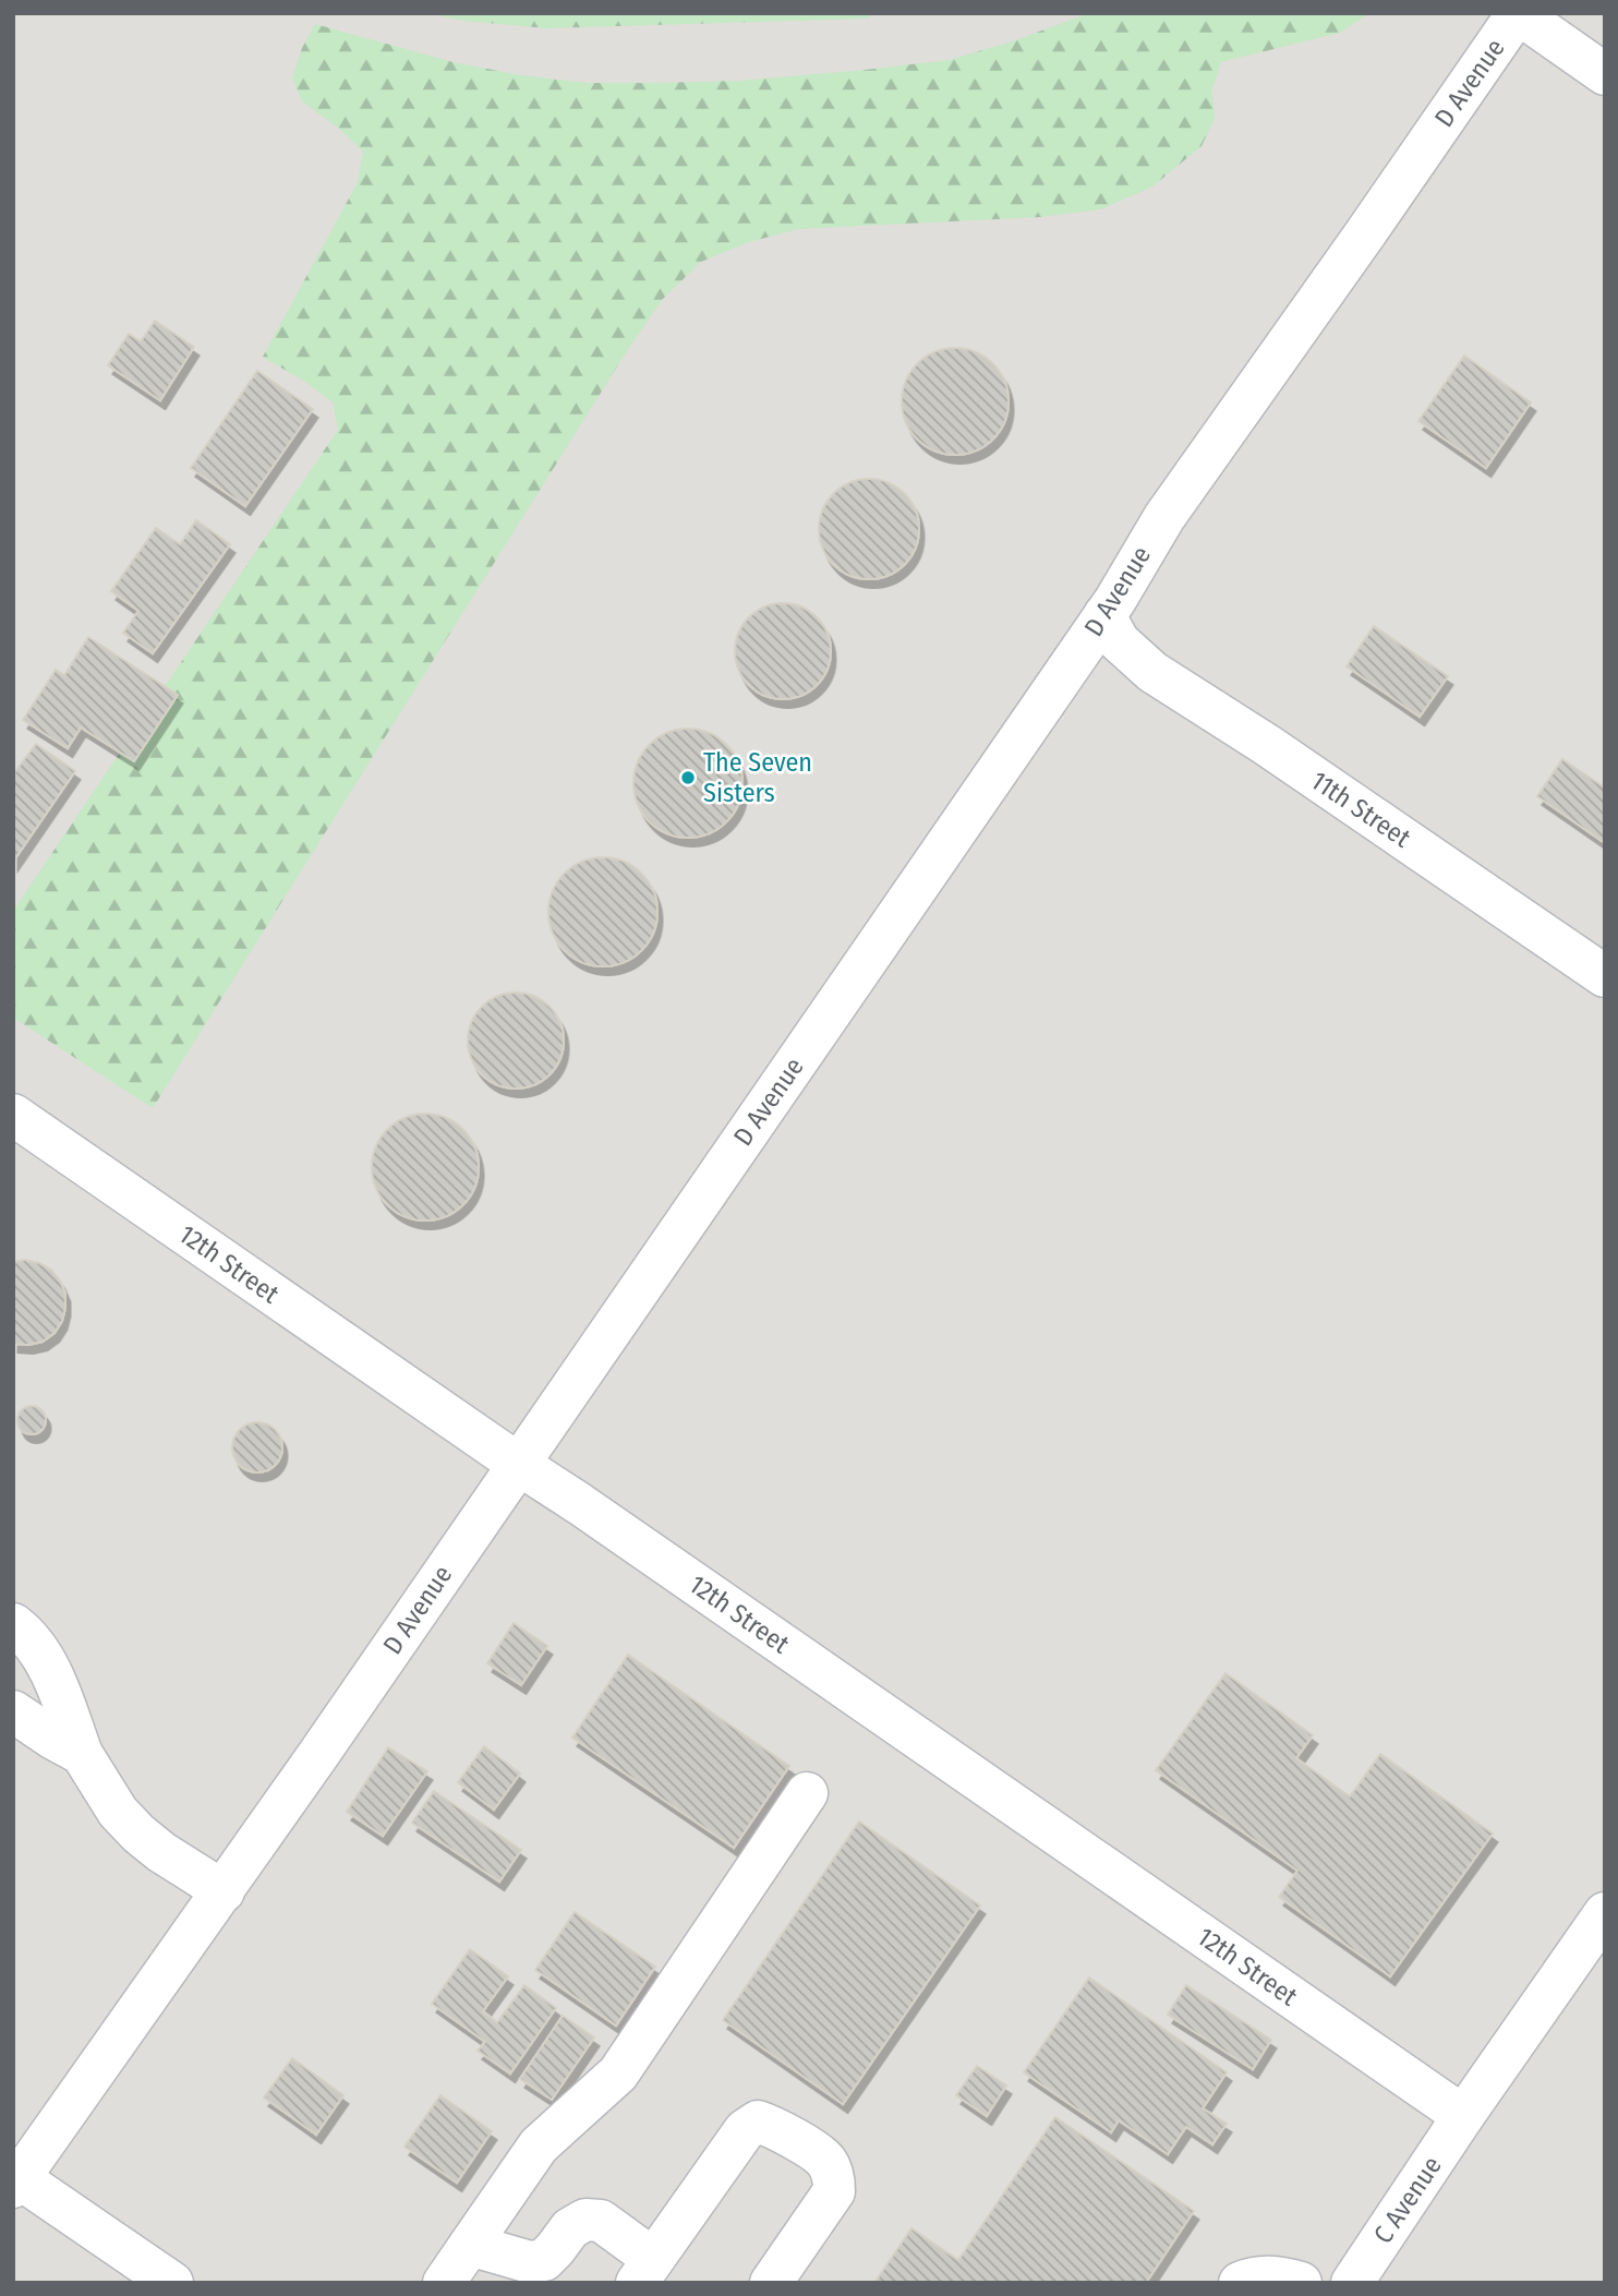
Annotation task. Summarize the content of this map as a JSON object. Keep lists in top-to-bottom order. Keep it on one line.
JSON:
{"streets":{"lane":["D Avenue","11th Street","12th Street","C Avenue"]},"crossings":[["D Avenue","11th Street"],["D Avenue","12th Street"],["12th Street","C Avenue"]],"places":["The Seven Sisters"]}
